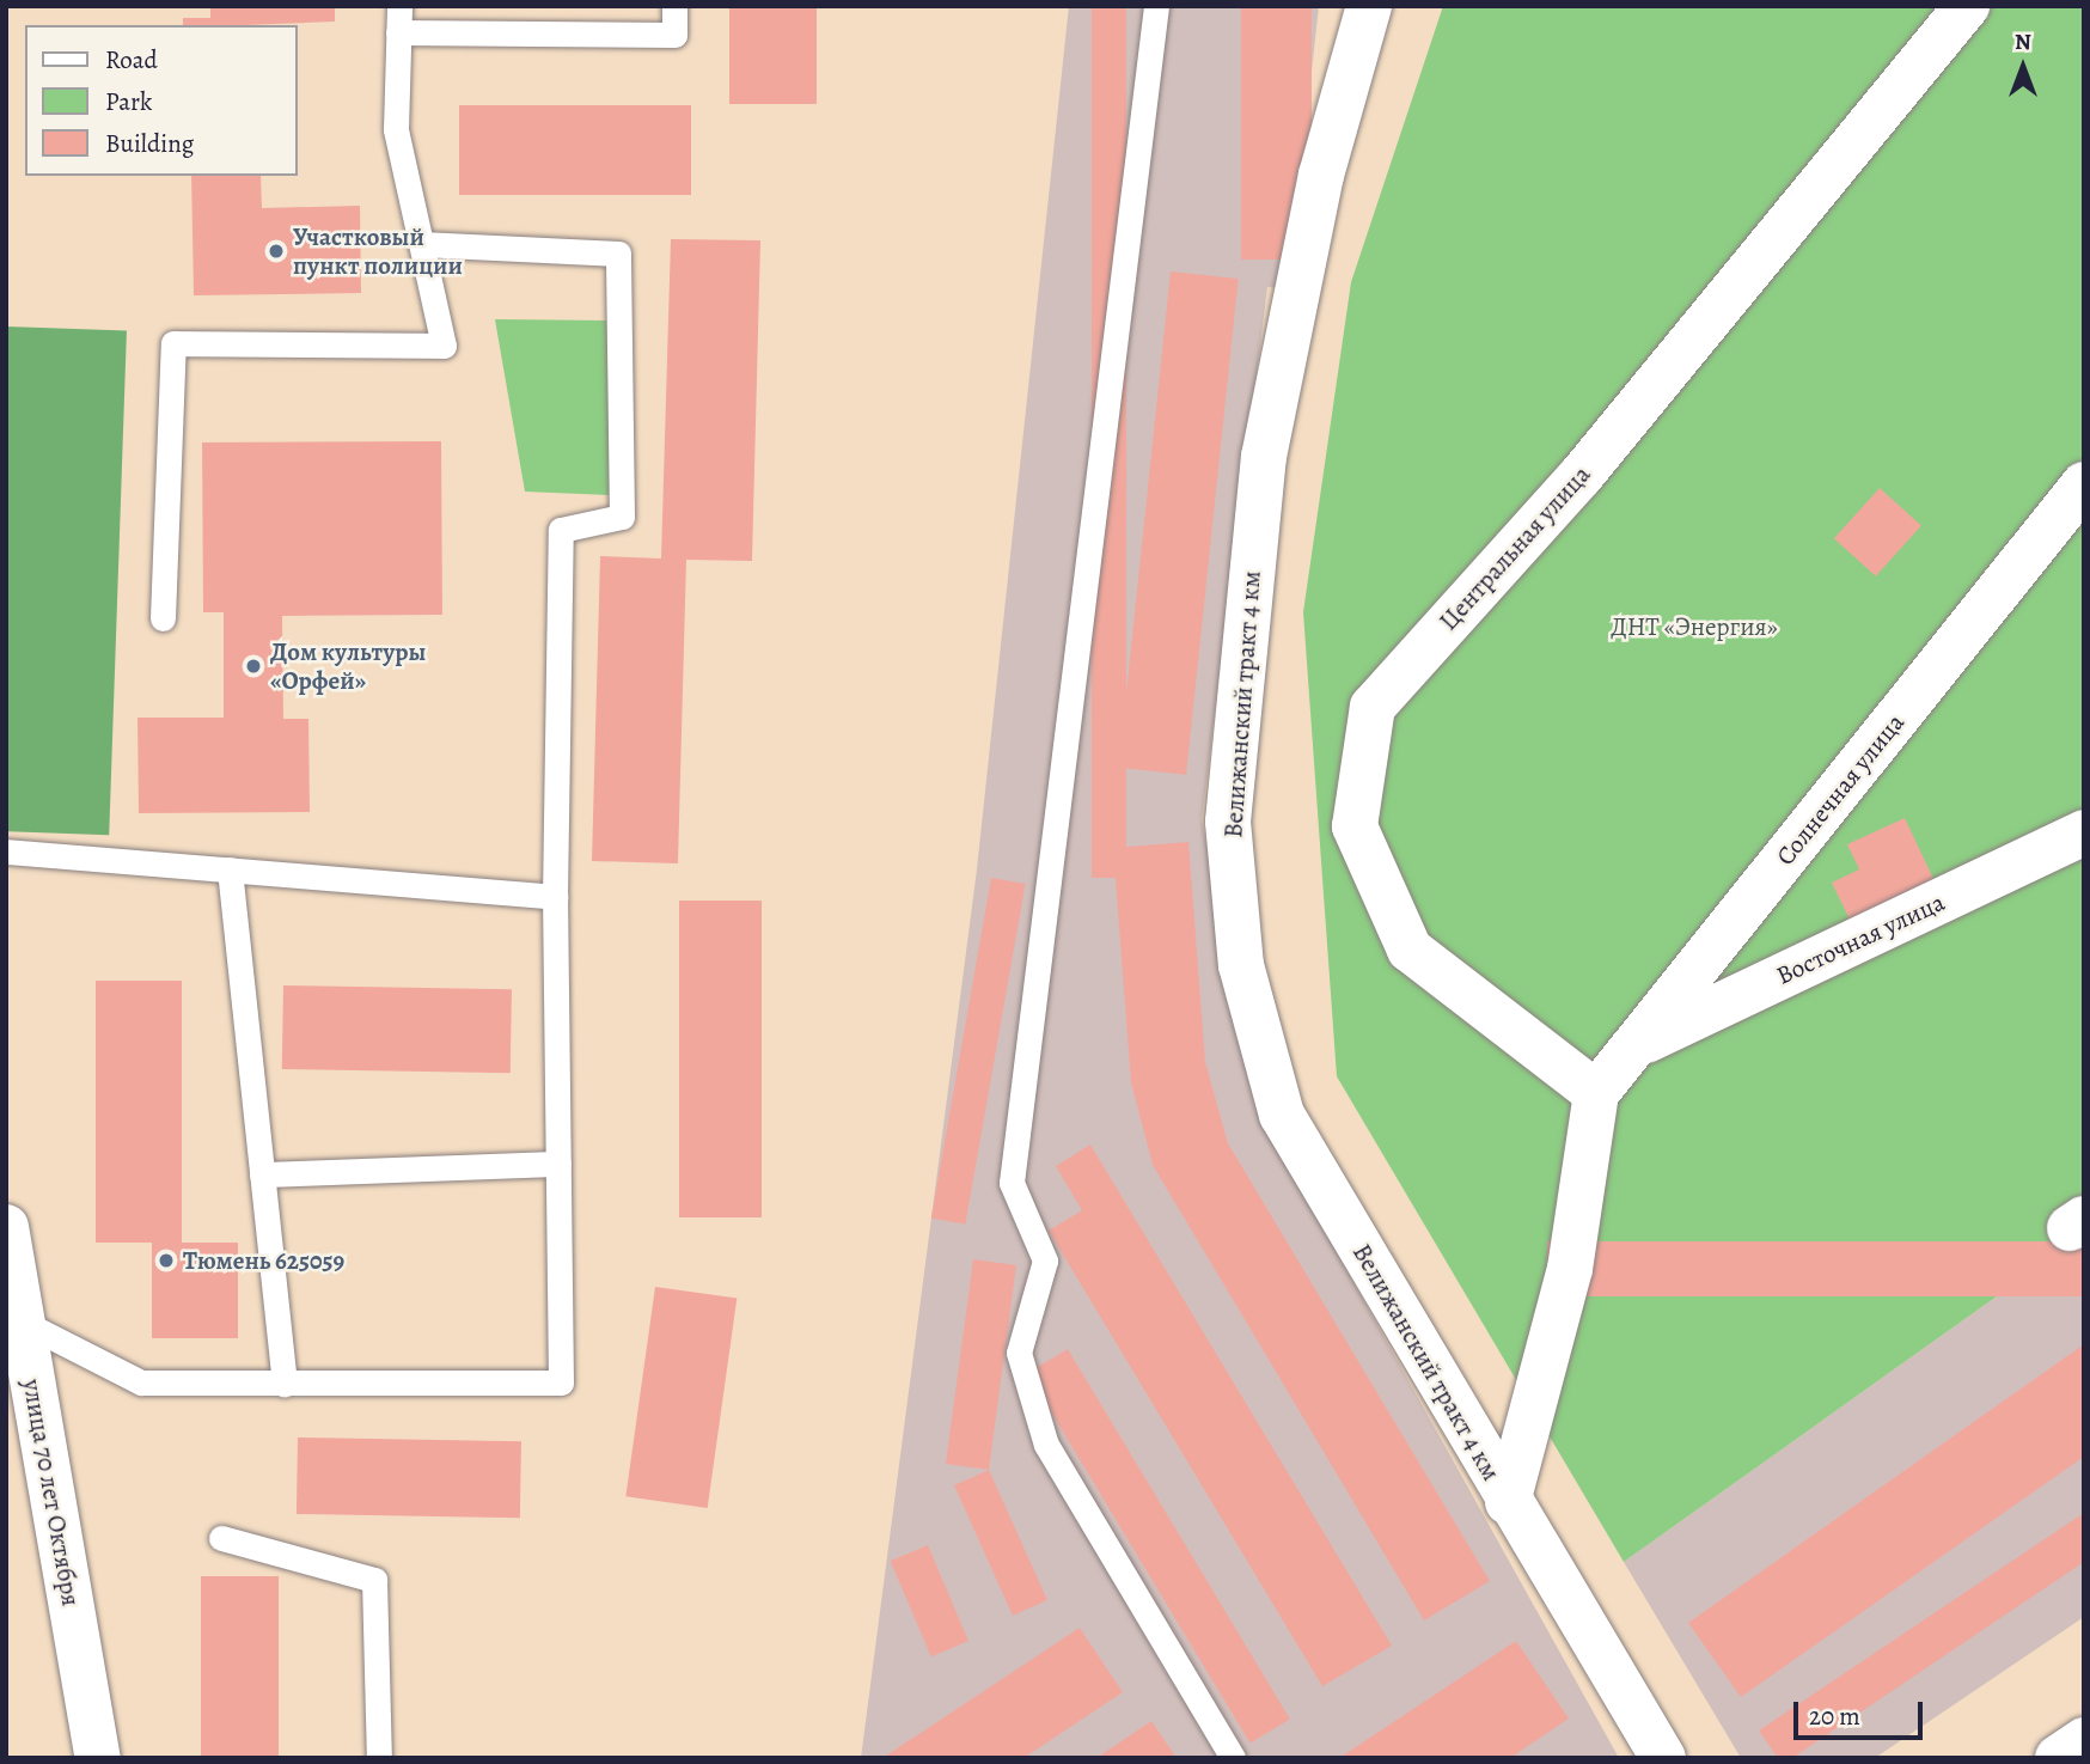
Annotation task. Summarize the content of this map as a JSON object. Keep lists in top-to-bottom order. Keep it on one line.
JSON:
{"streets":{"street":["Центральная улица","Велижанский тракт 4 км","Солнечная улица","Восточная улица","улица 70 лет Октября"]},"crossings":[["Центральная улица","Солнечная улица"],["Солнечная улица","Восточная улица"]],"parks":["ДНТ «Энергия»"],"places":["Участковый пункт полиции","Дом культуры «Орфей»","Тюмень 625059"],"legend":["Road","Park","Building"],"scale_bar":"20 m","north":"top"}
